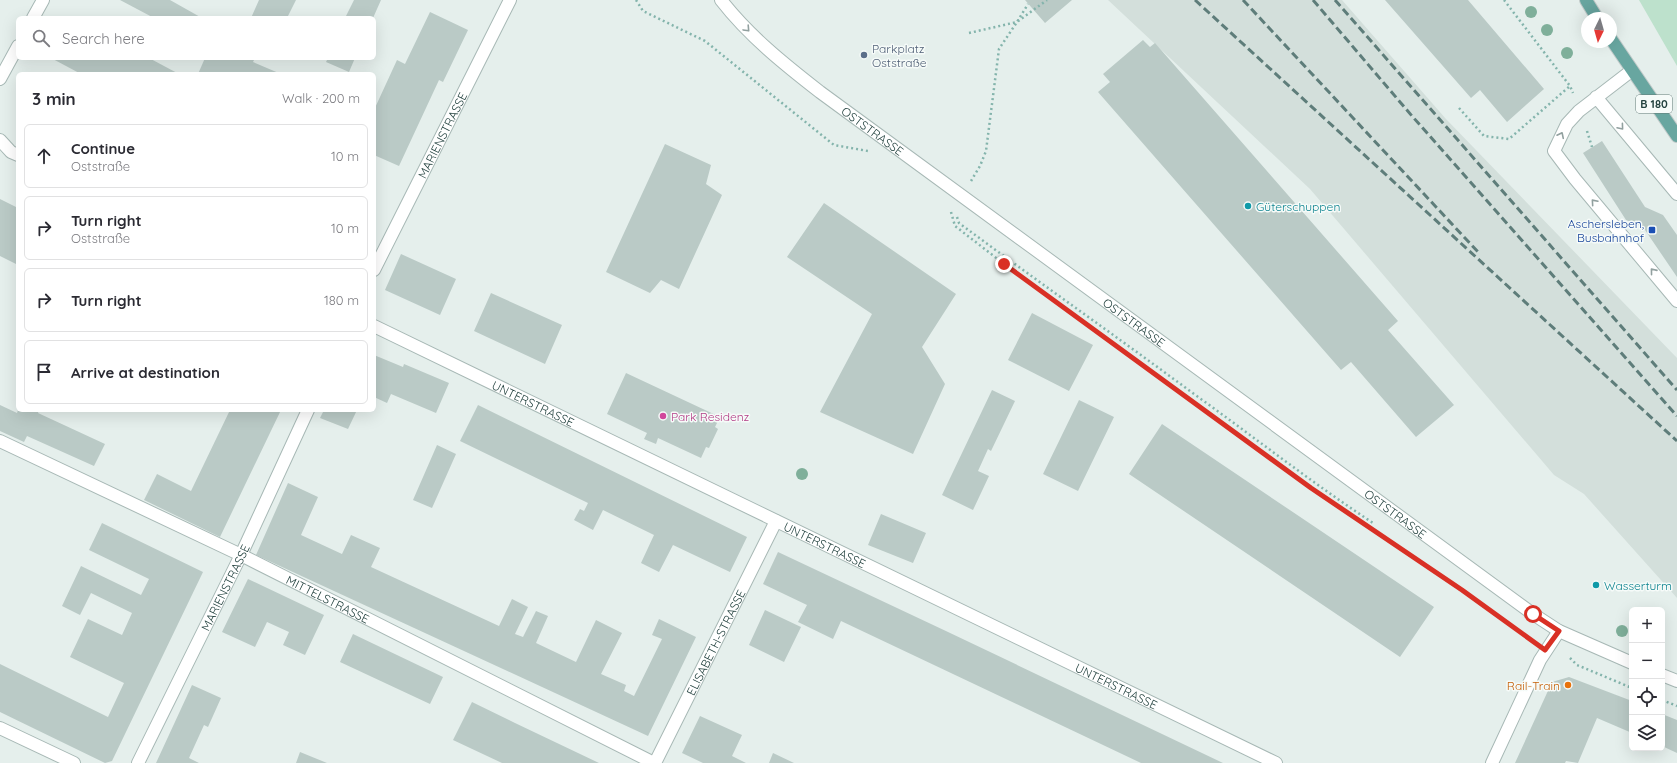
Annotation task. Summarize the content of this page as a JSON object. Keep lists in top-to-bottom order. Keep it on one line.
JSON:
{"streets":{"main road":["B 180"],"street":["OSTSTRASSE","MARIENSTRASSE","UNTERSTRASSE","MITTELSTRASSE","ELISABETH-STRASSE"]},"crossings":[["MARIENSTRASSE","MITTELSTRASSE"],["UNTERSTRASSE","ELISABETH-STRASSE"],["MITTELSTRASSE","ELISABETH-STRASSE"]],"places":{"other":["Parkplatz Oststraße","Güterschuppen","Park Residenz","Wasserturm","Rail-Train"],"transit":["Aschersleben, Busbahnhof"]},"north":"bottom","page":{"search":"Search here","heading":["3 min","Walk · 200 m"],"list":[["Continue","Oststraße","10 m"],["Turn right","Oststraße","10 m"],["Turn right","180 m"],"Arrive at destination"],"map_buttons":["+","−"]}}
